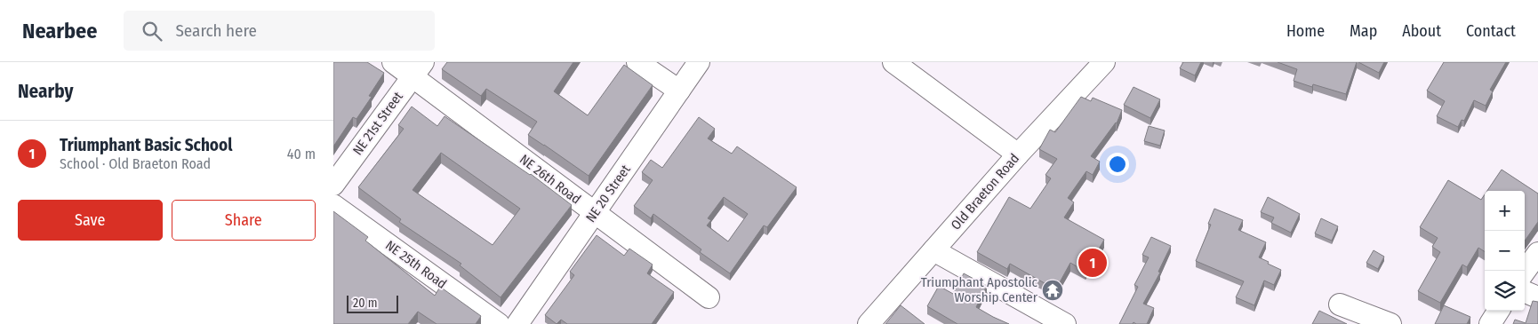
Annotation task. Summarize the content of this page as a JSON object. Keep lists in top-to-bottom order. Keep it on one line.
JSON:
{"streets":{"street":["NE 21st Street","NE 26th Road","Old Braeton Road","NE 20 Street","NE 25th Road"]},"crossings":[["NE 21st Street","NE 26th Road"],["NE 26th Road","NE 20 Street"]],"places":{"temple":["Triumphant Apostolic Worship Center"]},"scale_bar":"20 m","page":{"header":"Nearbee","search":"Search here","nav":["Home","Map","About","Contact"],"heading":"Nearby","list":[{"mark":"1","name":"Triumphant Basic School","note":"School · Old Braeton Road","value":"40 m"}],"buttons":["Save","Share"],"map_buttons":["+","−"],"pins":"1","scale":"20 m"}}
